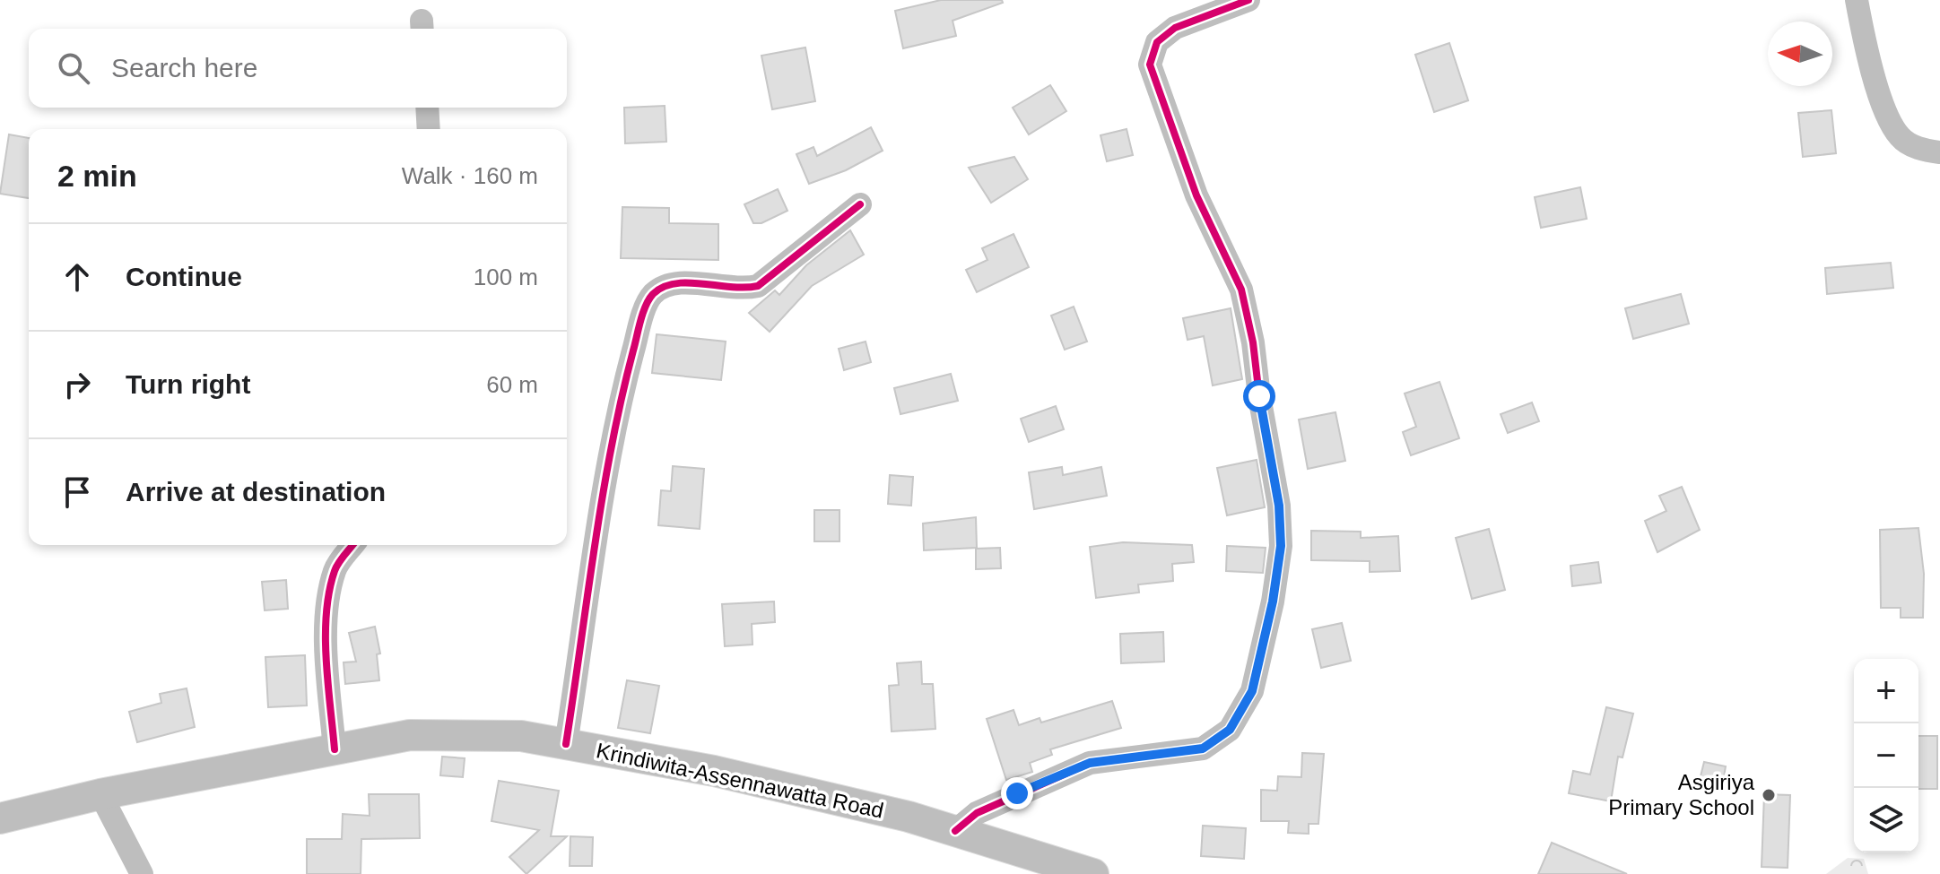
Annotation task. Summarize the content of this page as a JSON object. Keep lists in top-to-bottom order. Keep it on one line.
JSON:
{"streets":{"main road":["Krindiwita-Assennawatta Road"]},"places":["Asgiriya Primary School"],"north":"left","page":{"search":"Search here","heading":["2 min","Walk · 160 m"],"list":[["Continue","100 m"],["Turn right","60 m"],"Arrive at destination"],"map_buttons":["+","−"]}}
